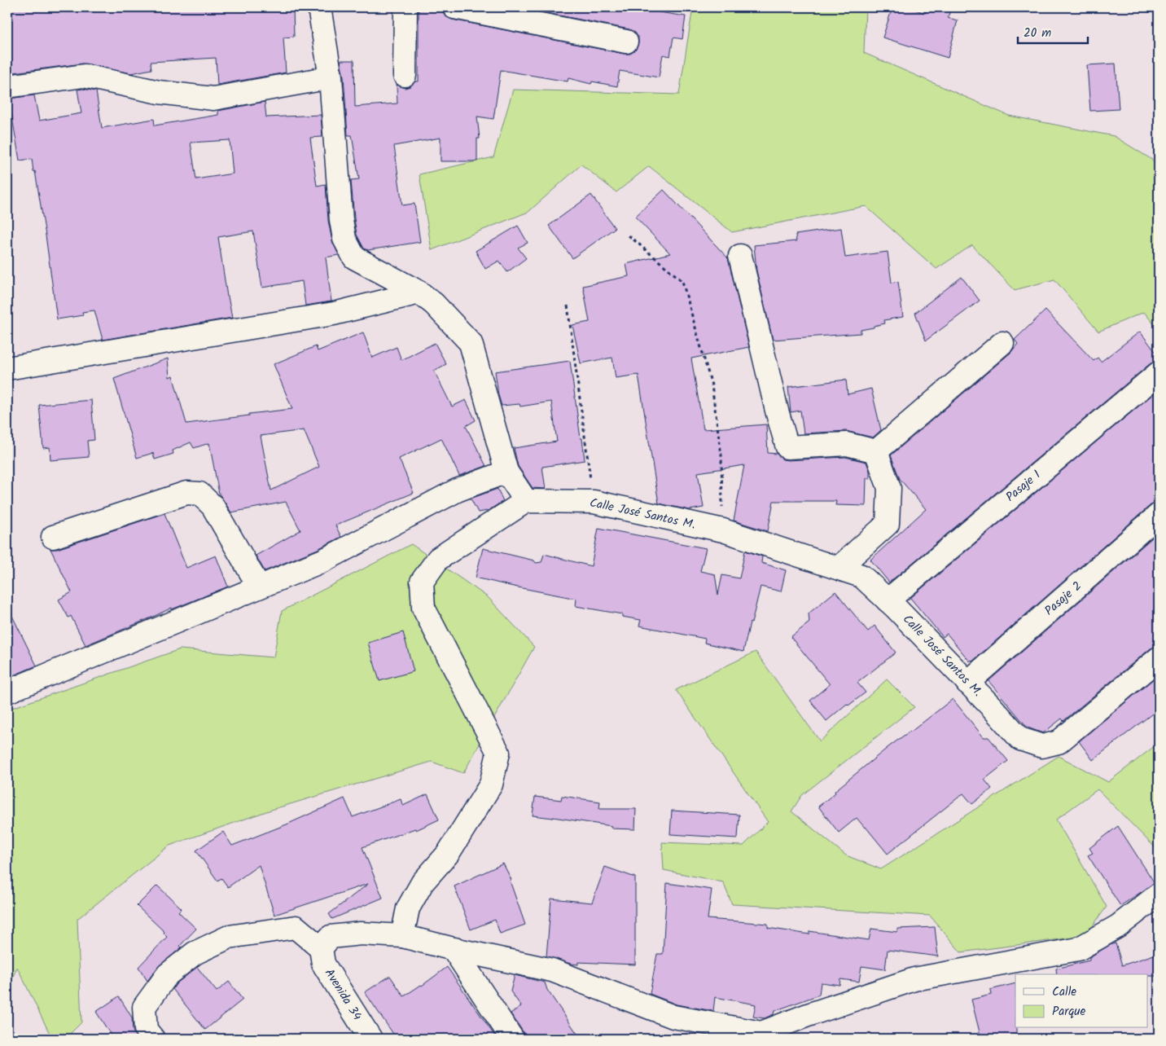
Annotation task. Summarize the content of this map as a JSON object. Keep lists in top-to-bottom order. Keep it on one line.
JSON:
{"streets":{"street":["Pasaje 1","Calle José Santos M.","Pasaje 2","Avenida 34"]},"crossings":[["Pasaje 1","Calle José Santos M."],["Calle José Santos M.","Pasaje 2"]],"legend":["Calle","Parque"],"scale_bar":"20 m"}
